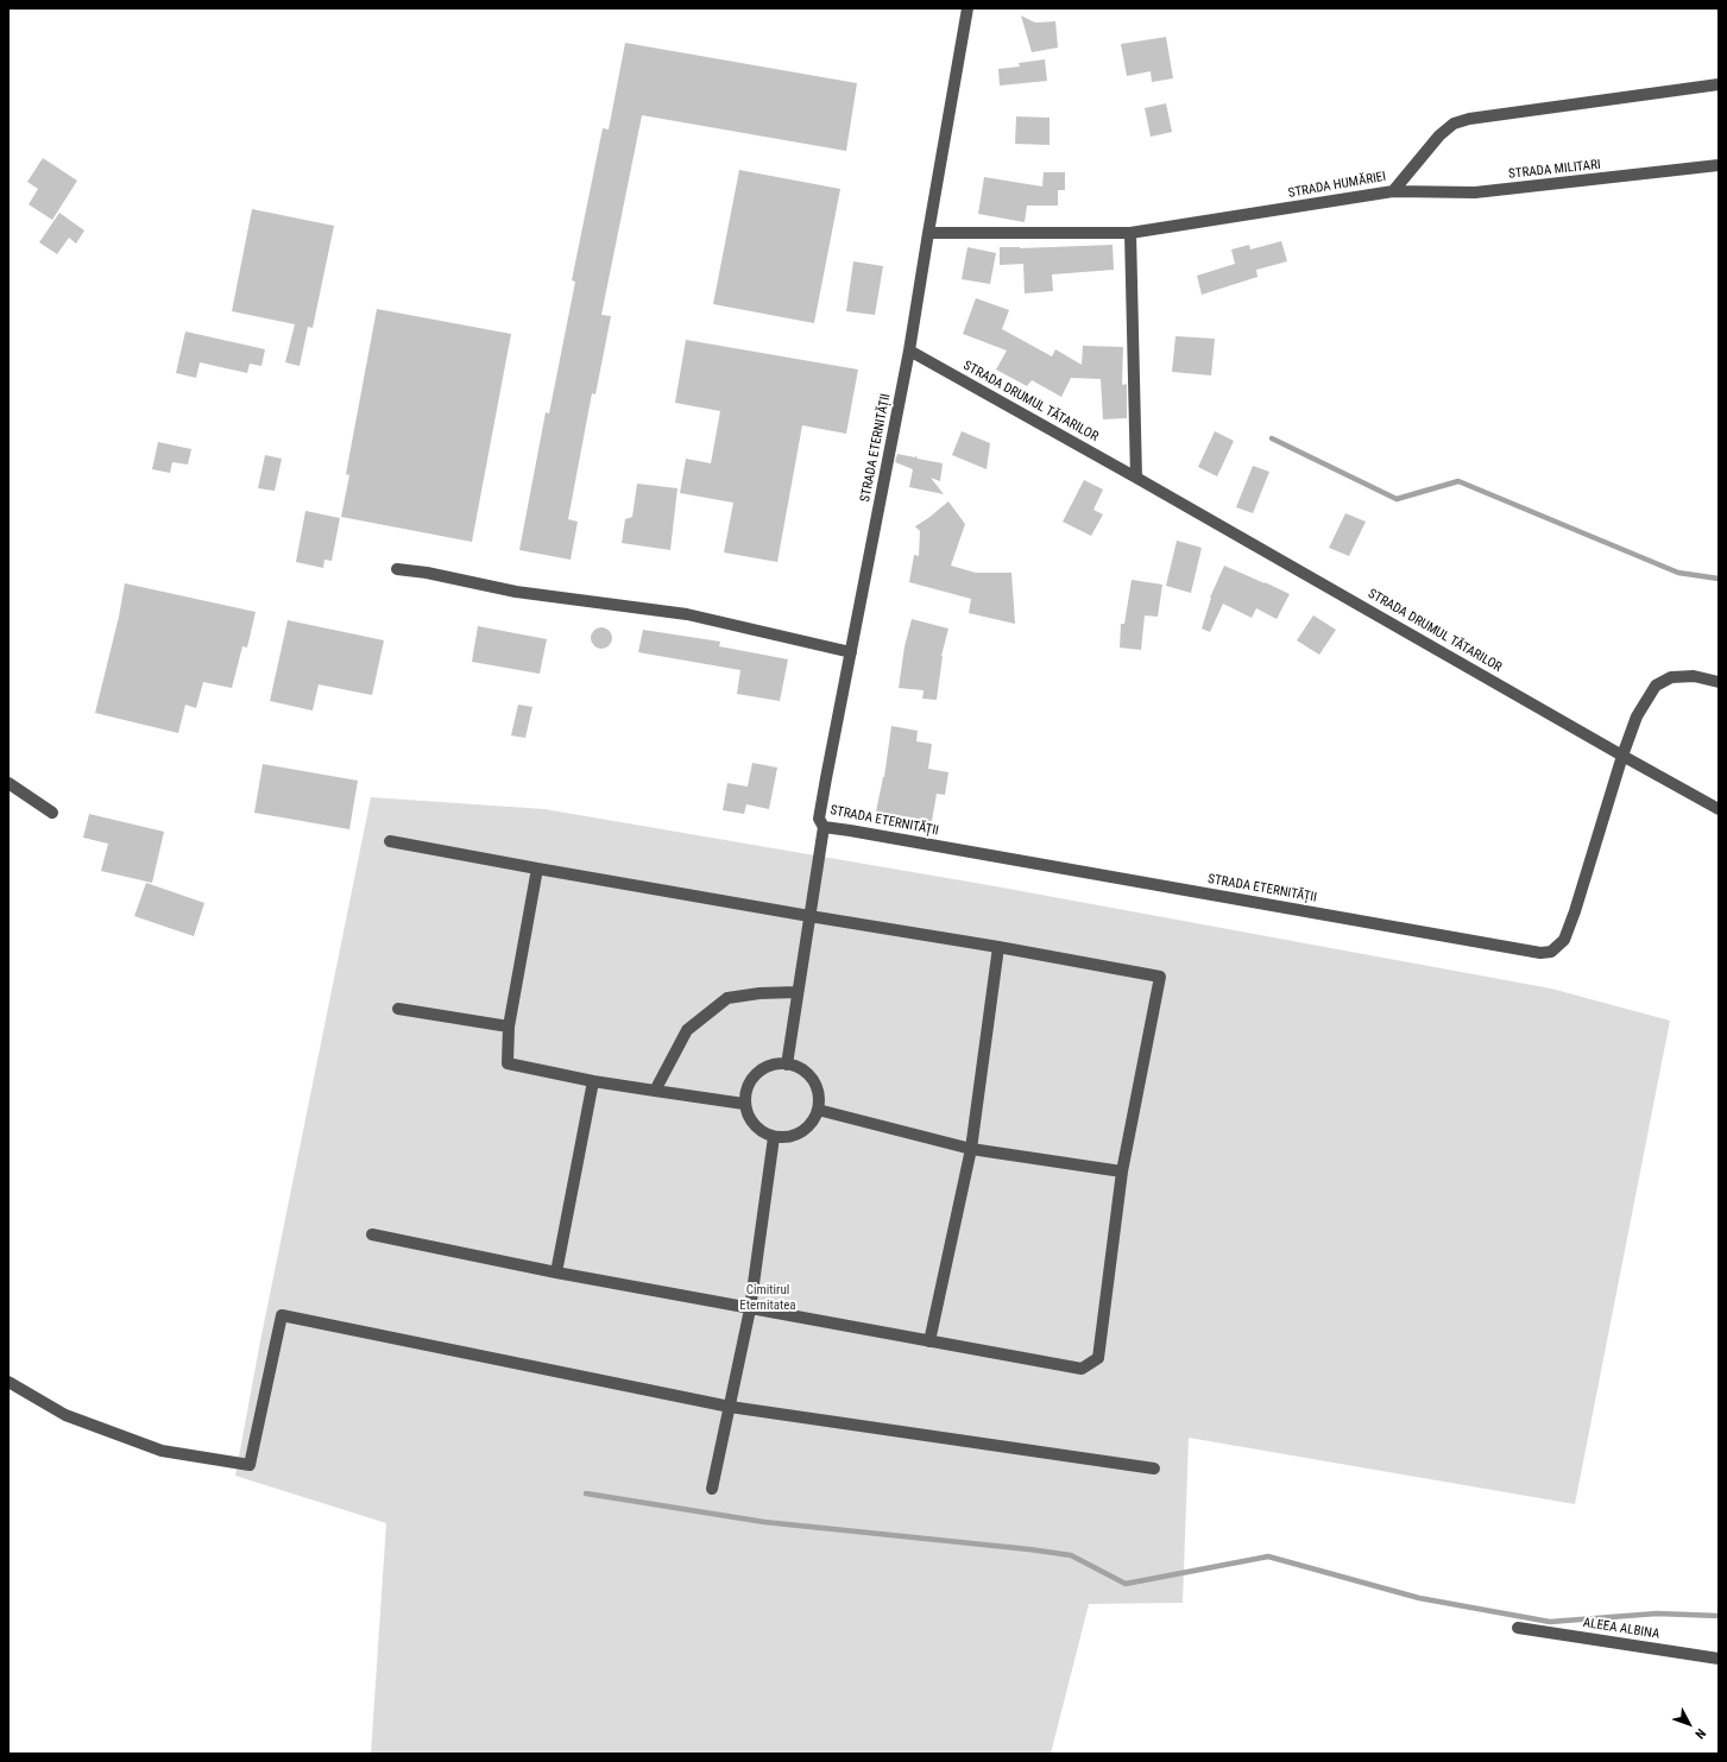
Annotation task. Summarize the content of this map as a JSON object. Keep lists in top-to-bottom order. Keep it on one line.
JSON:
{"streets":{"street":["STRADA MILITARI","STRADA HUMĂRIEI","STRADA DRUMUL TĂTARILOR","STRADA ETERNITĂȚII","ALEEA ALBINA"]},"crossings":[["STRADA MILITARI","STRADA HUMĂRIEI"],["STRADA HUMĂRIEI","STRADA ETERNITĂȚII"],["STRADA DRUMUL TĂTARILOR","STRADA ETERNITĂȚII"]],"parks":["Cimitirul Eternitatea"],"north":"bottom right"}
